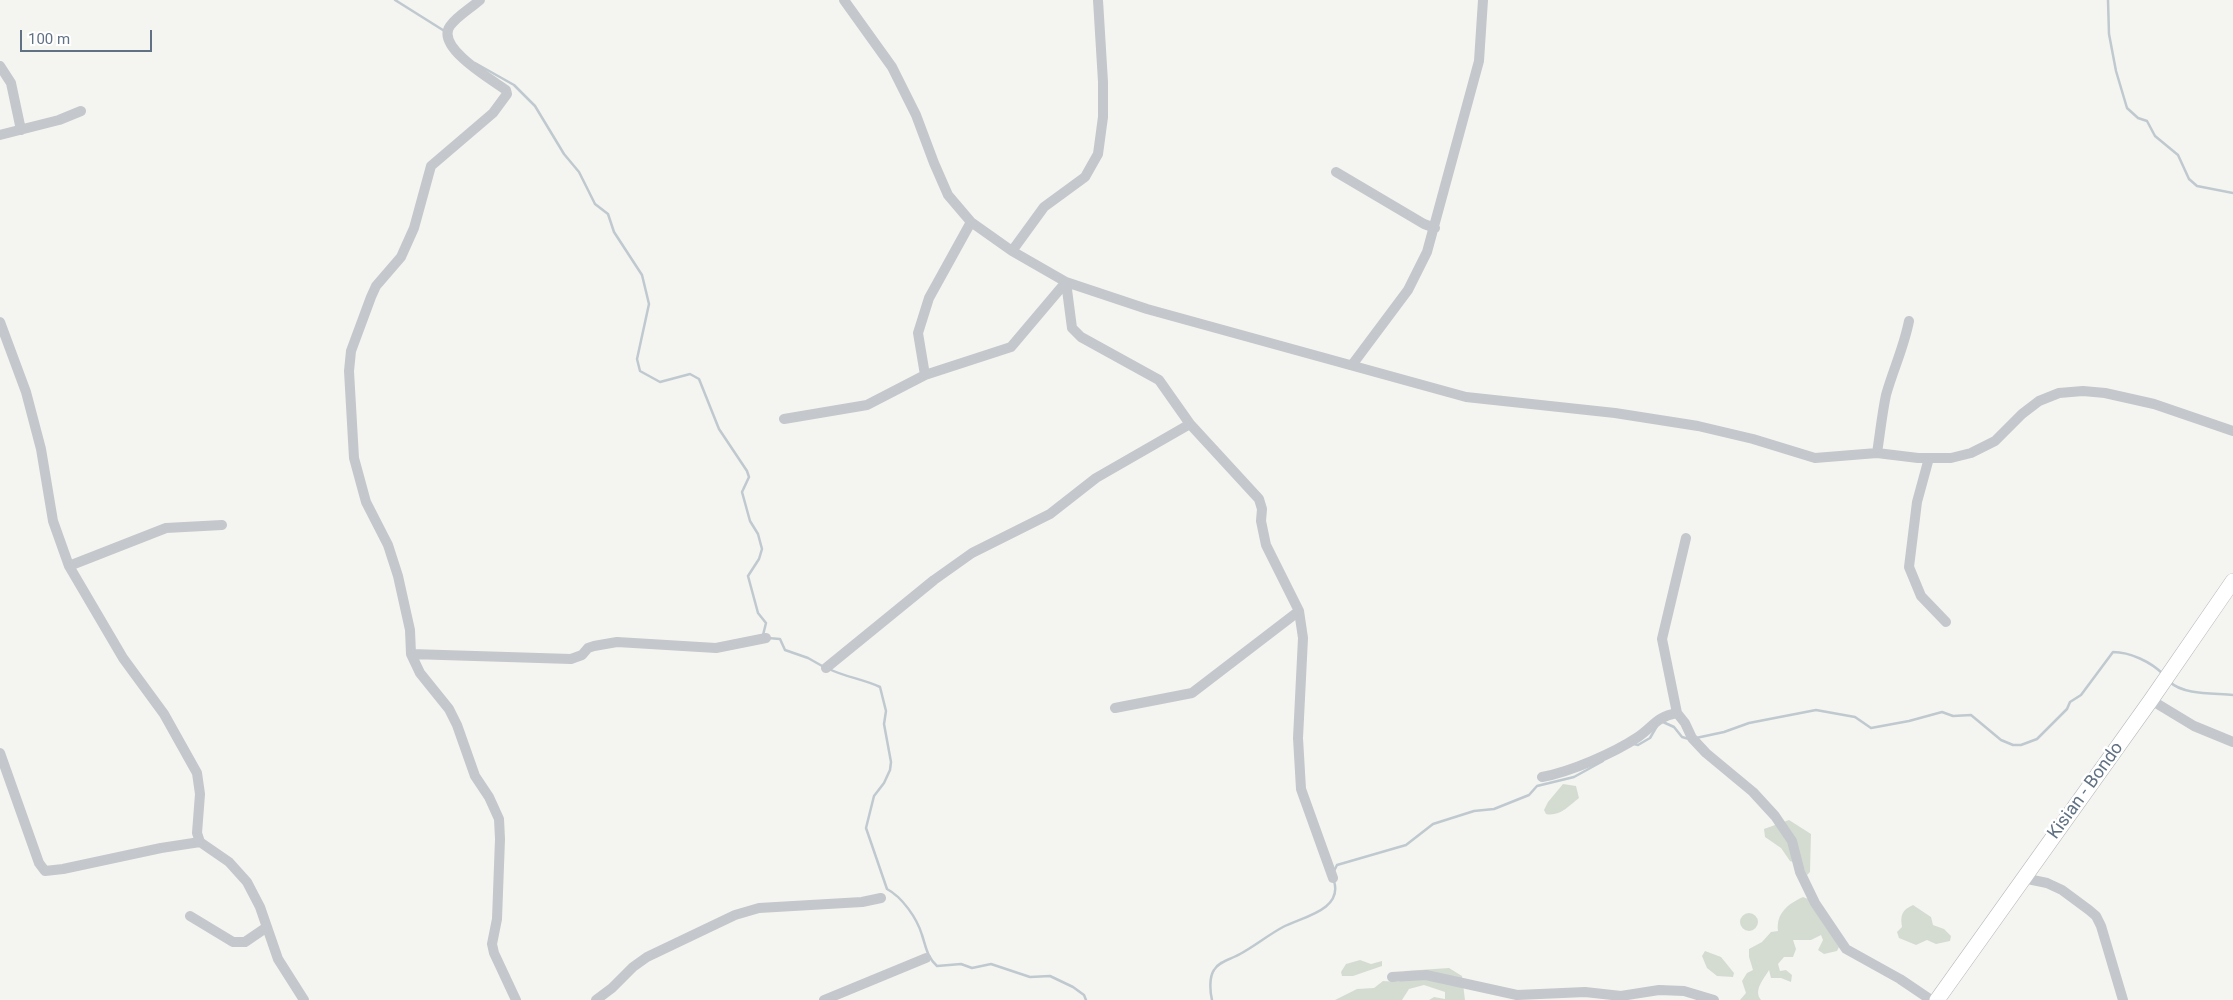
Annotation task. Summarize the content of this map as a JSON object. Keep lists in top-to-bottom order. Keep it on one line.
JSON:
{"streets":{"highway":["Kisian - Bondo"]},"scale_bar":"100 m"}
